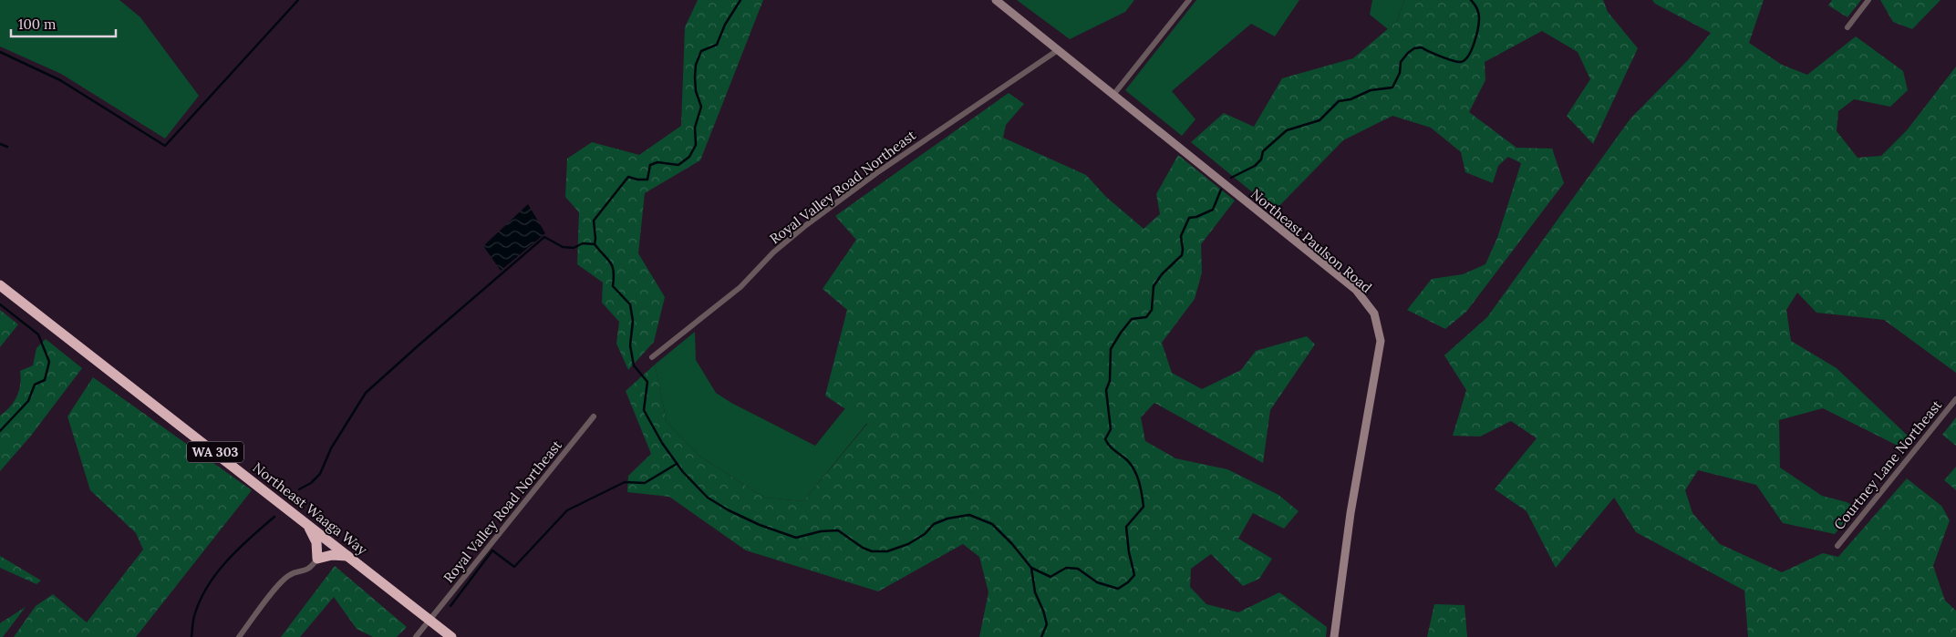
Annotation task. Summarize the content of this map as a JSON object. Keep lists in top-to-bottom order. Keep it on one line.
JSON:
{"streets":{"highway":["WA 303","Northeast Waaga Way"],"street":["Royal Valley Road Northeast","Northeast Paulson Road","Courtney Lane Northeast"]},"crossings":[["Royal Valley Road Northeast","Northeast Paulson Road"],["Royal Valley Road Northeast","Northeast Waaga Way"]],"scale_bar":"100 m"}
